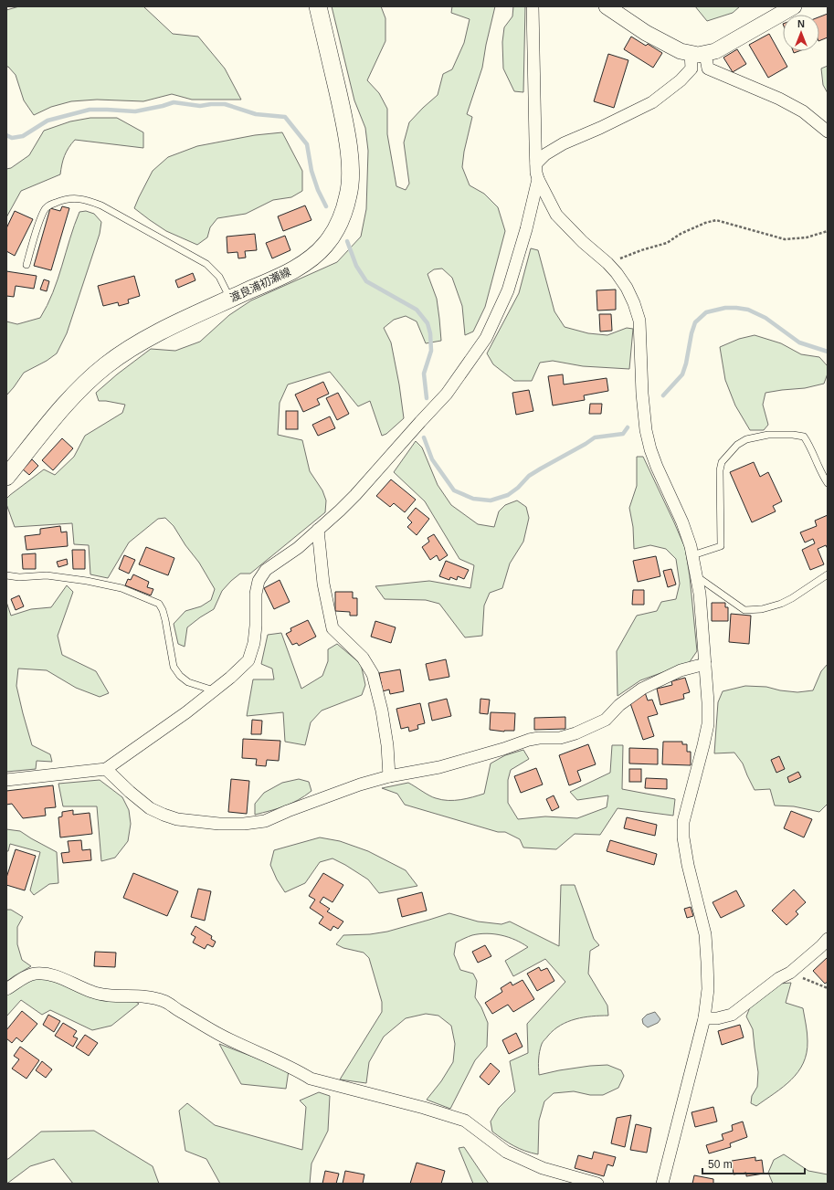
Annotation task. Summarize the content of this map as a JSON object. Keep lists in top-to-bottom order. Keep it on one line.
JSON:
{"streets":{"main road":["渡良浦初瀬線"]},"scale_bar":"50 m","north":"top"}
